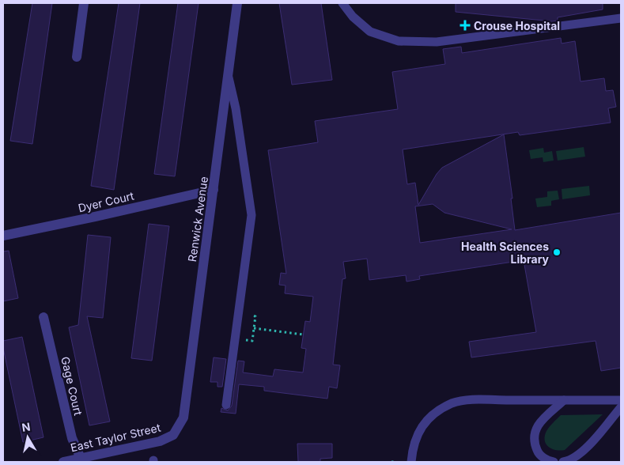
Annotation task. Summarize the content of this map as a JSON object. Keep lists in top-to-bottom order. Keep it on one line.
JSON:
{"streets":{"street":["Dyer Court","Renwick Avenue","Gage Court","East Taylor Street"]},"crossings":[["Dyer Court","Renwick Avenue"],["Renwick Avenue","East Taylor Street"],["Gage Court","East Taylor Street"]],"places":{"health":["Crouse Hospital"],"other":["Health Sciences Library"]},"north":"top"}
